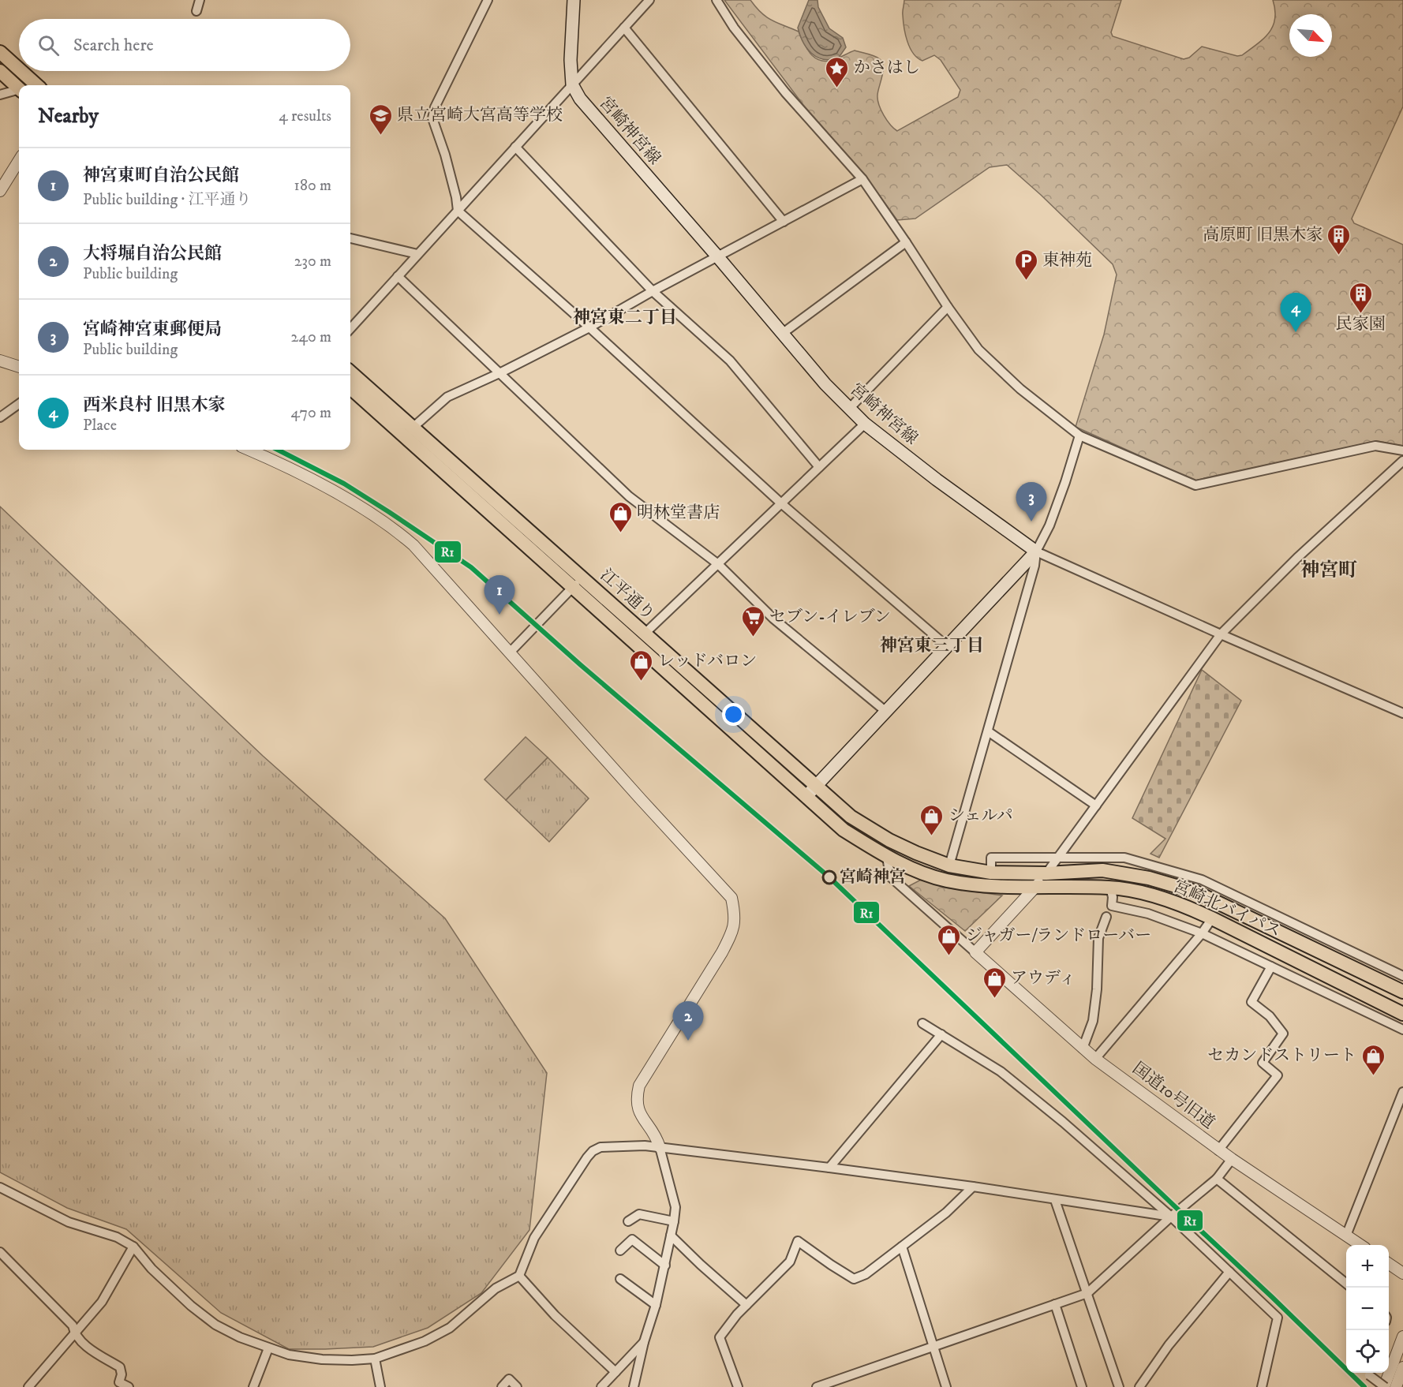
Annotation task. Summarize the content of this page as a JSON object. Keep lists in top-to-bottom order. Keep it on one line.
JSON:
{"streets":{"highway":["江平通り","宮崎北バイパス"],"main road":["宮崎神宮線"],"street":["国道10号旧道"]},"crossings":[["江平通り","宮崎北バイパス"]],"districts":["神宮東二丁目","神宮町","神宮東三丁目"],"places":{"place":["かさはし"],"school or university":["県立宮崎大宮高等学校"],"building":["高原町 旧黒木家","民家園"],"parking":["東神苑"],"shop":["明林堂書店","レッドバロン","シェルパ","ジャガー/ランドローバー","アウディ","セカンドストリート"],"supermarket":["セブン-イレブン"],"other":["宮崎神宮"]},"lines":["transit line R1"],"north":"bottom right","page":{"search":"Search here","heading":["Nearby","4 results"],"list":[{"mark":"1","name":"神宮東町自治公民館","note":"Public building · 江平通り","value":"180 m"},{"mark":"2","name":"大将堀自治公民館","note":"Public building","value":"230 m"},{"mark":"3","name":"宮崎神宮東郵便局","note":"Public building","value":"240 m"},{"mark":"4","name":"西米良村 旧黒木家","note":"Place","value":"470 m"}],"pins":["4","3","1","2"],"map_buttons":["+","−"]}}
